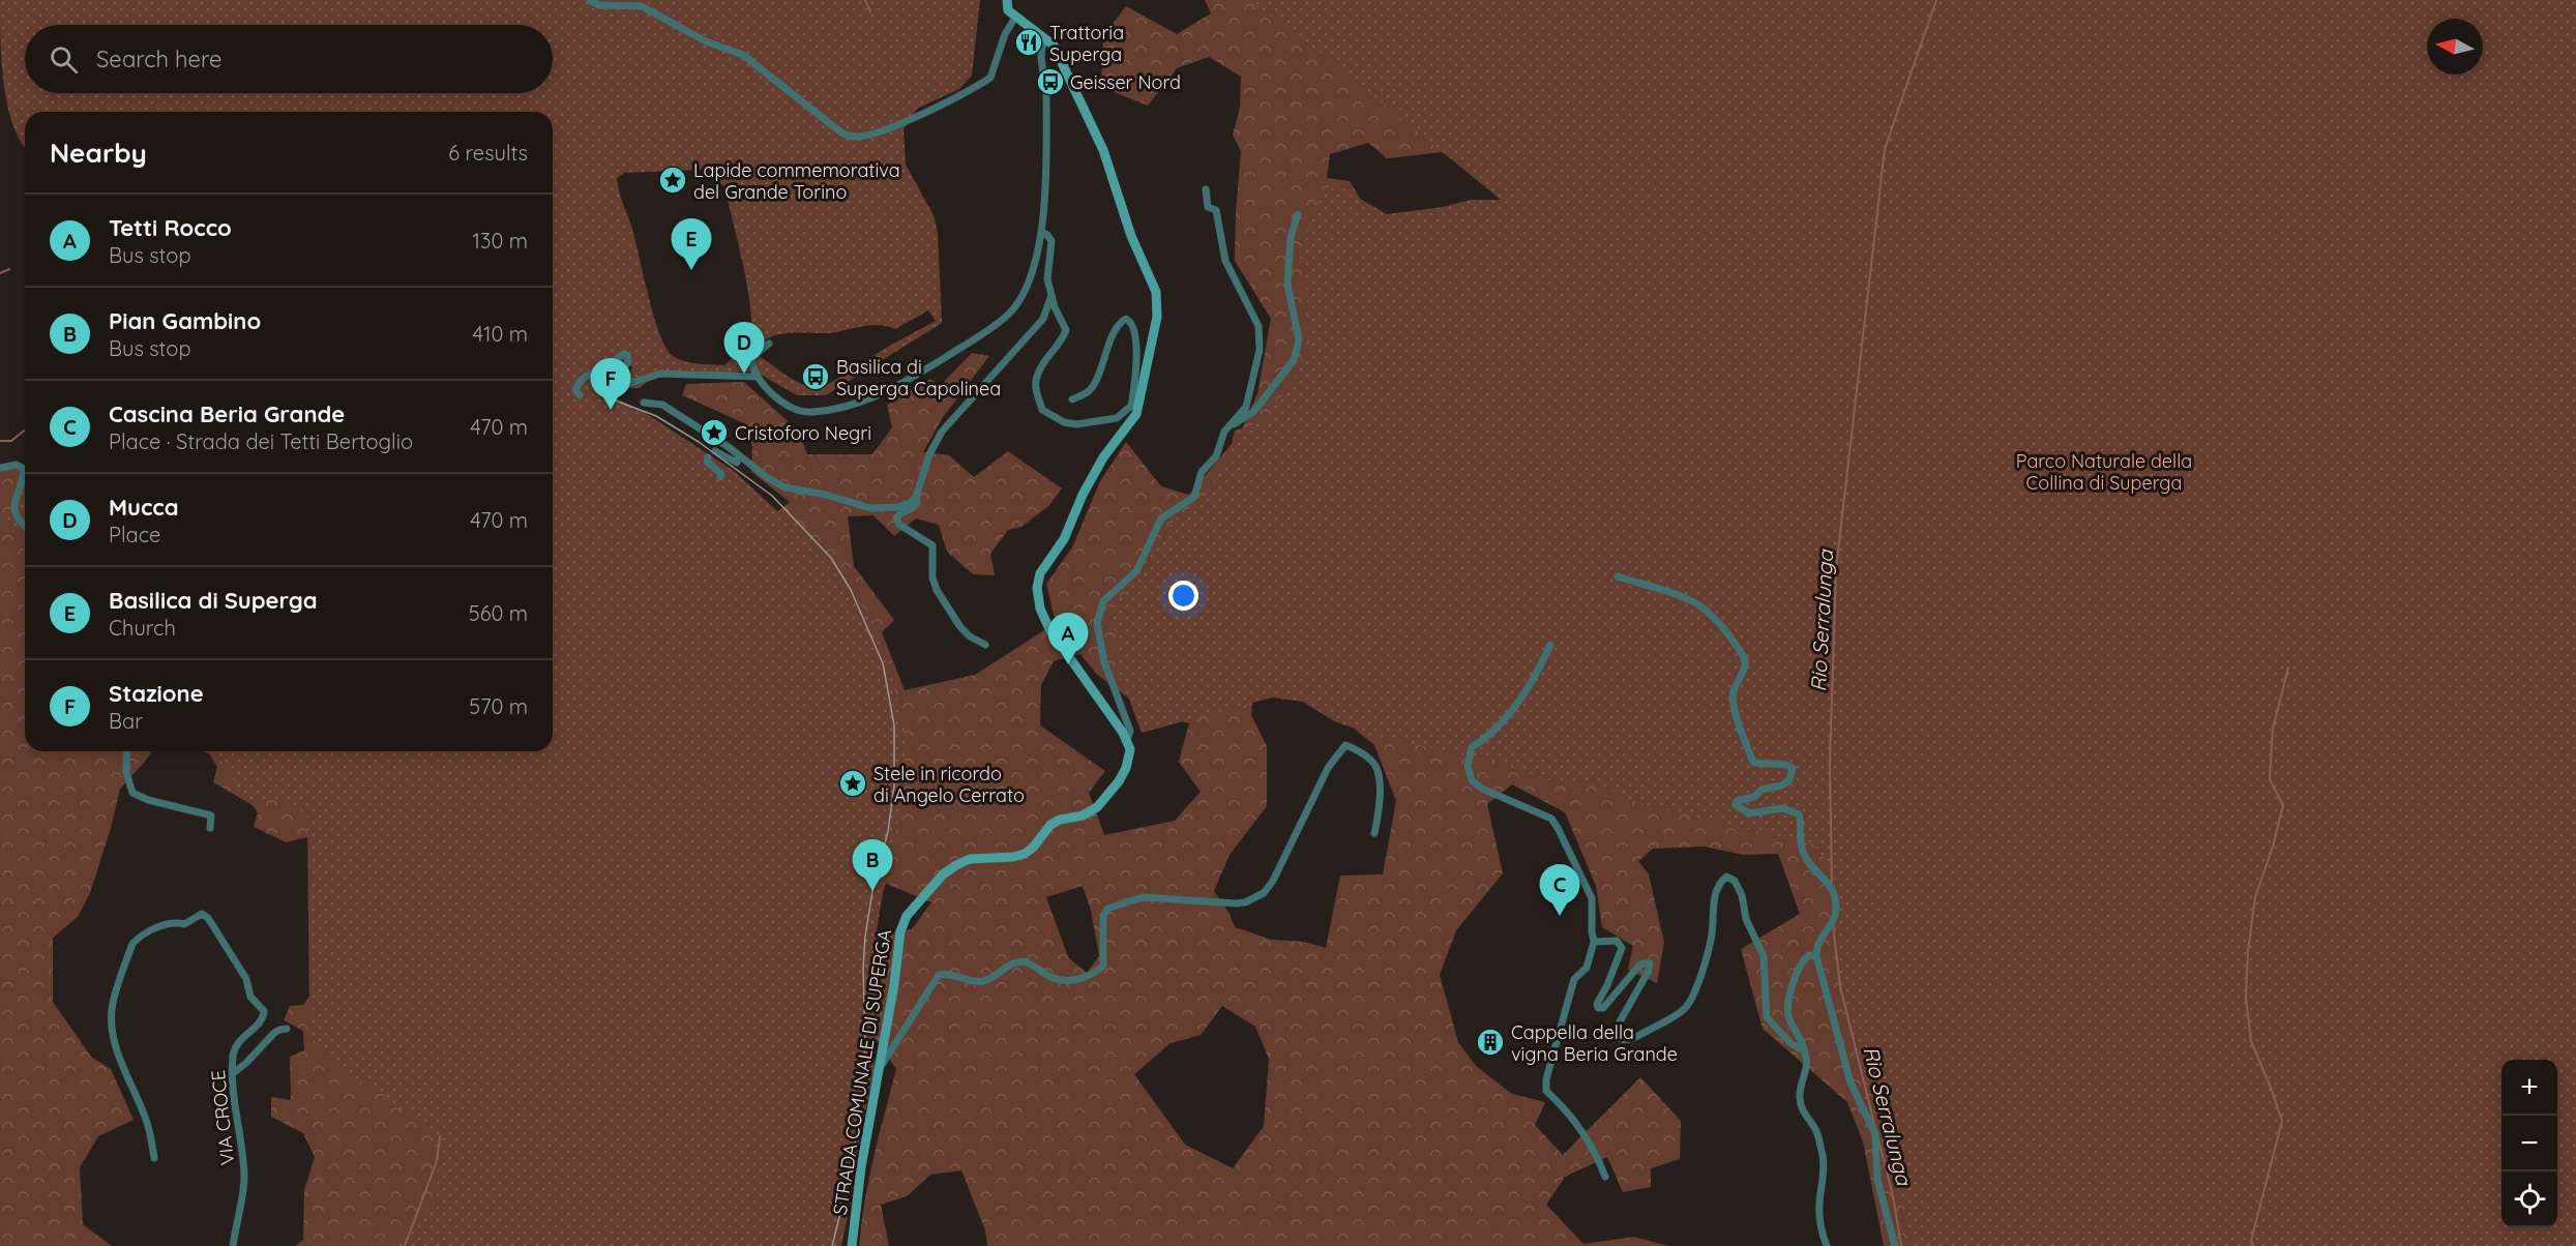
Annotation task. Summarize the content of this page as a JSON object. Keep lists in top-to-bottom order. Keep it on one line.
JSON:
{"streets":{"street":["STRADA COMUNALE DI SUPERGA","VIA CROCE"]},"water":["Rio Serralunga"],"parks":["Parco Naturale della Collina di Superga"],"places":{"restaurant":["Trattoria Superga"],"bus stop":["Geisser Nord","Basilica di Superga Capolinea"],"place":["Lapide commemorativa del Grande Torino","Cristoforo Negri","Stele in ricordo di Angelo Cerrato"],"building":["Cappella della vigna Beria Grande"]},"north":"left","page":{"search":"Search here","heading":["Nearby","6 results"],"list":[{"mark":"A","name":"Tetti Rocco","note":"Bus stop","value":"130 m"},{"mark":"B","name":"Pian Gambino","note":"Bus stop","value":"410 m"},{"mark":"C","name":"Cascina Beria Grande","note":"Place · Strada dei Tetti Bertoglio","value":"470 m"},{"mark":"D","name":"Mucca","note":"Place","value":"470 m"},{"mark":"E","name":"Basilica di Superga","note":"Church","value":"560 m"},{"mark":"F","name":"Stazione","note":"Bar","value":"570 m"}],"pins":["E","D","F","A","B","C"],"map_buttons":["+","−"]}}
